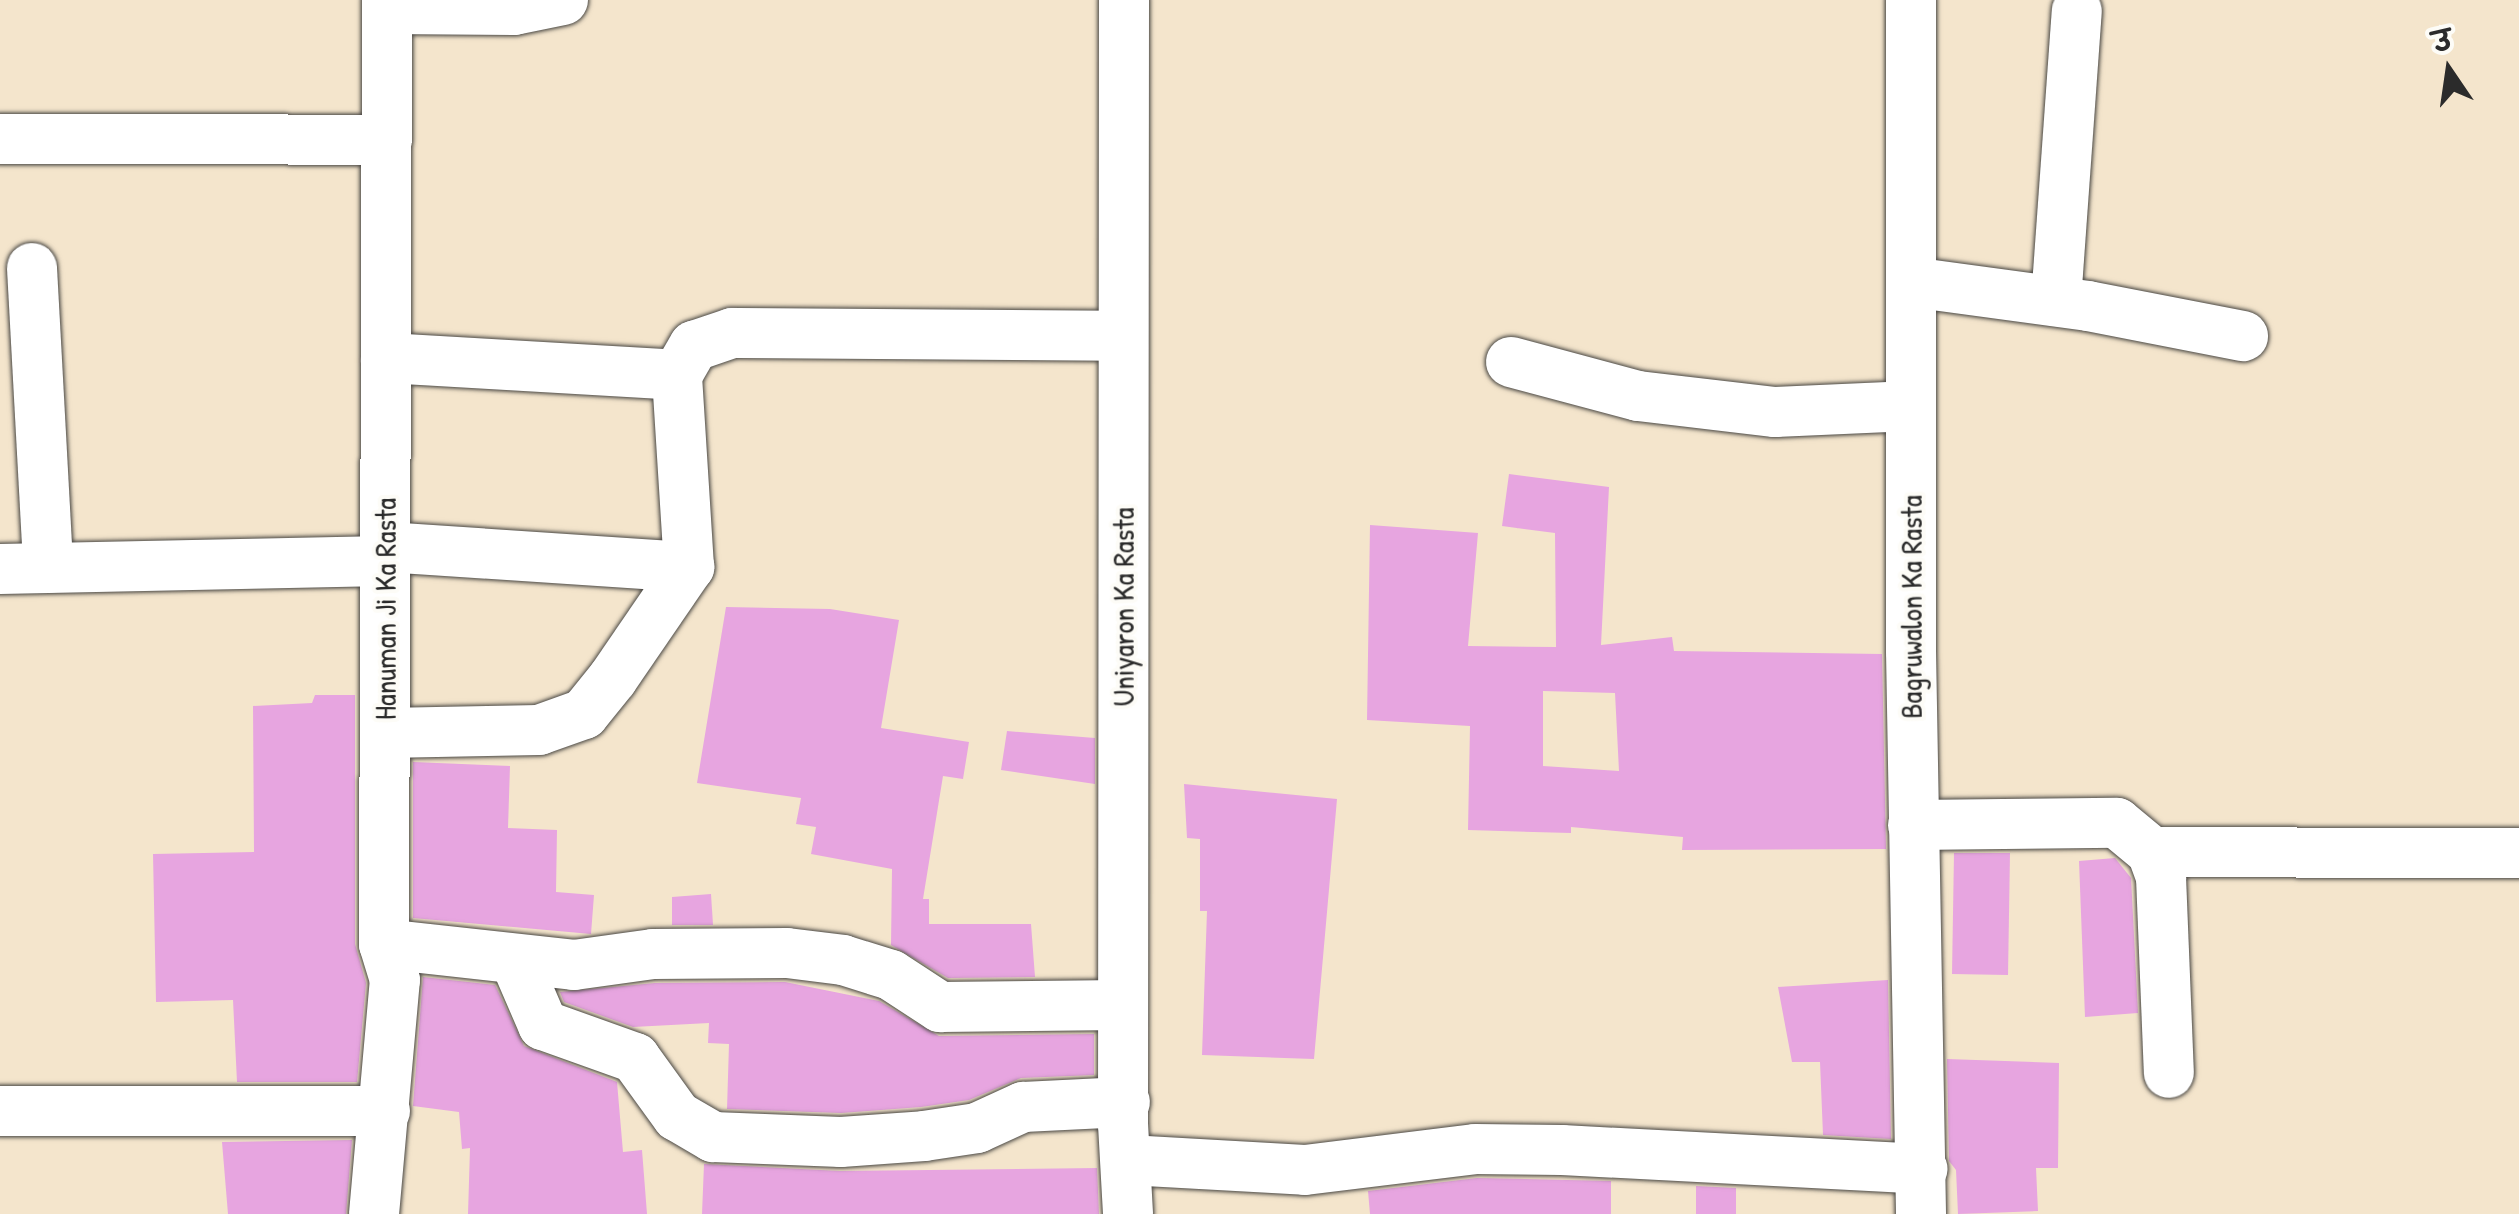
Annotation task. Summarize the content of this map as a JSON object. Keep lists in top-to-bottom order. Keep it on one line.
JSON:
{"streets":{"street":["Uniyaron Ka Rasta","Bagruwalon Ka Rasta","Hanuman Ji Ka Rasta"]},"north":"top"}
